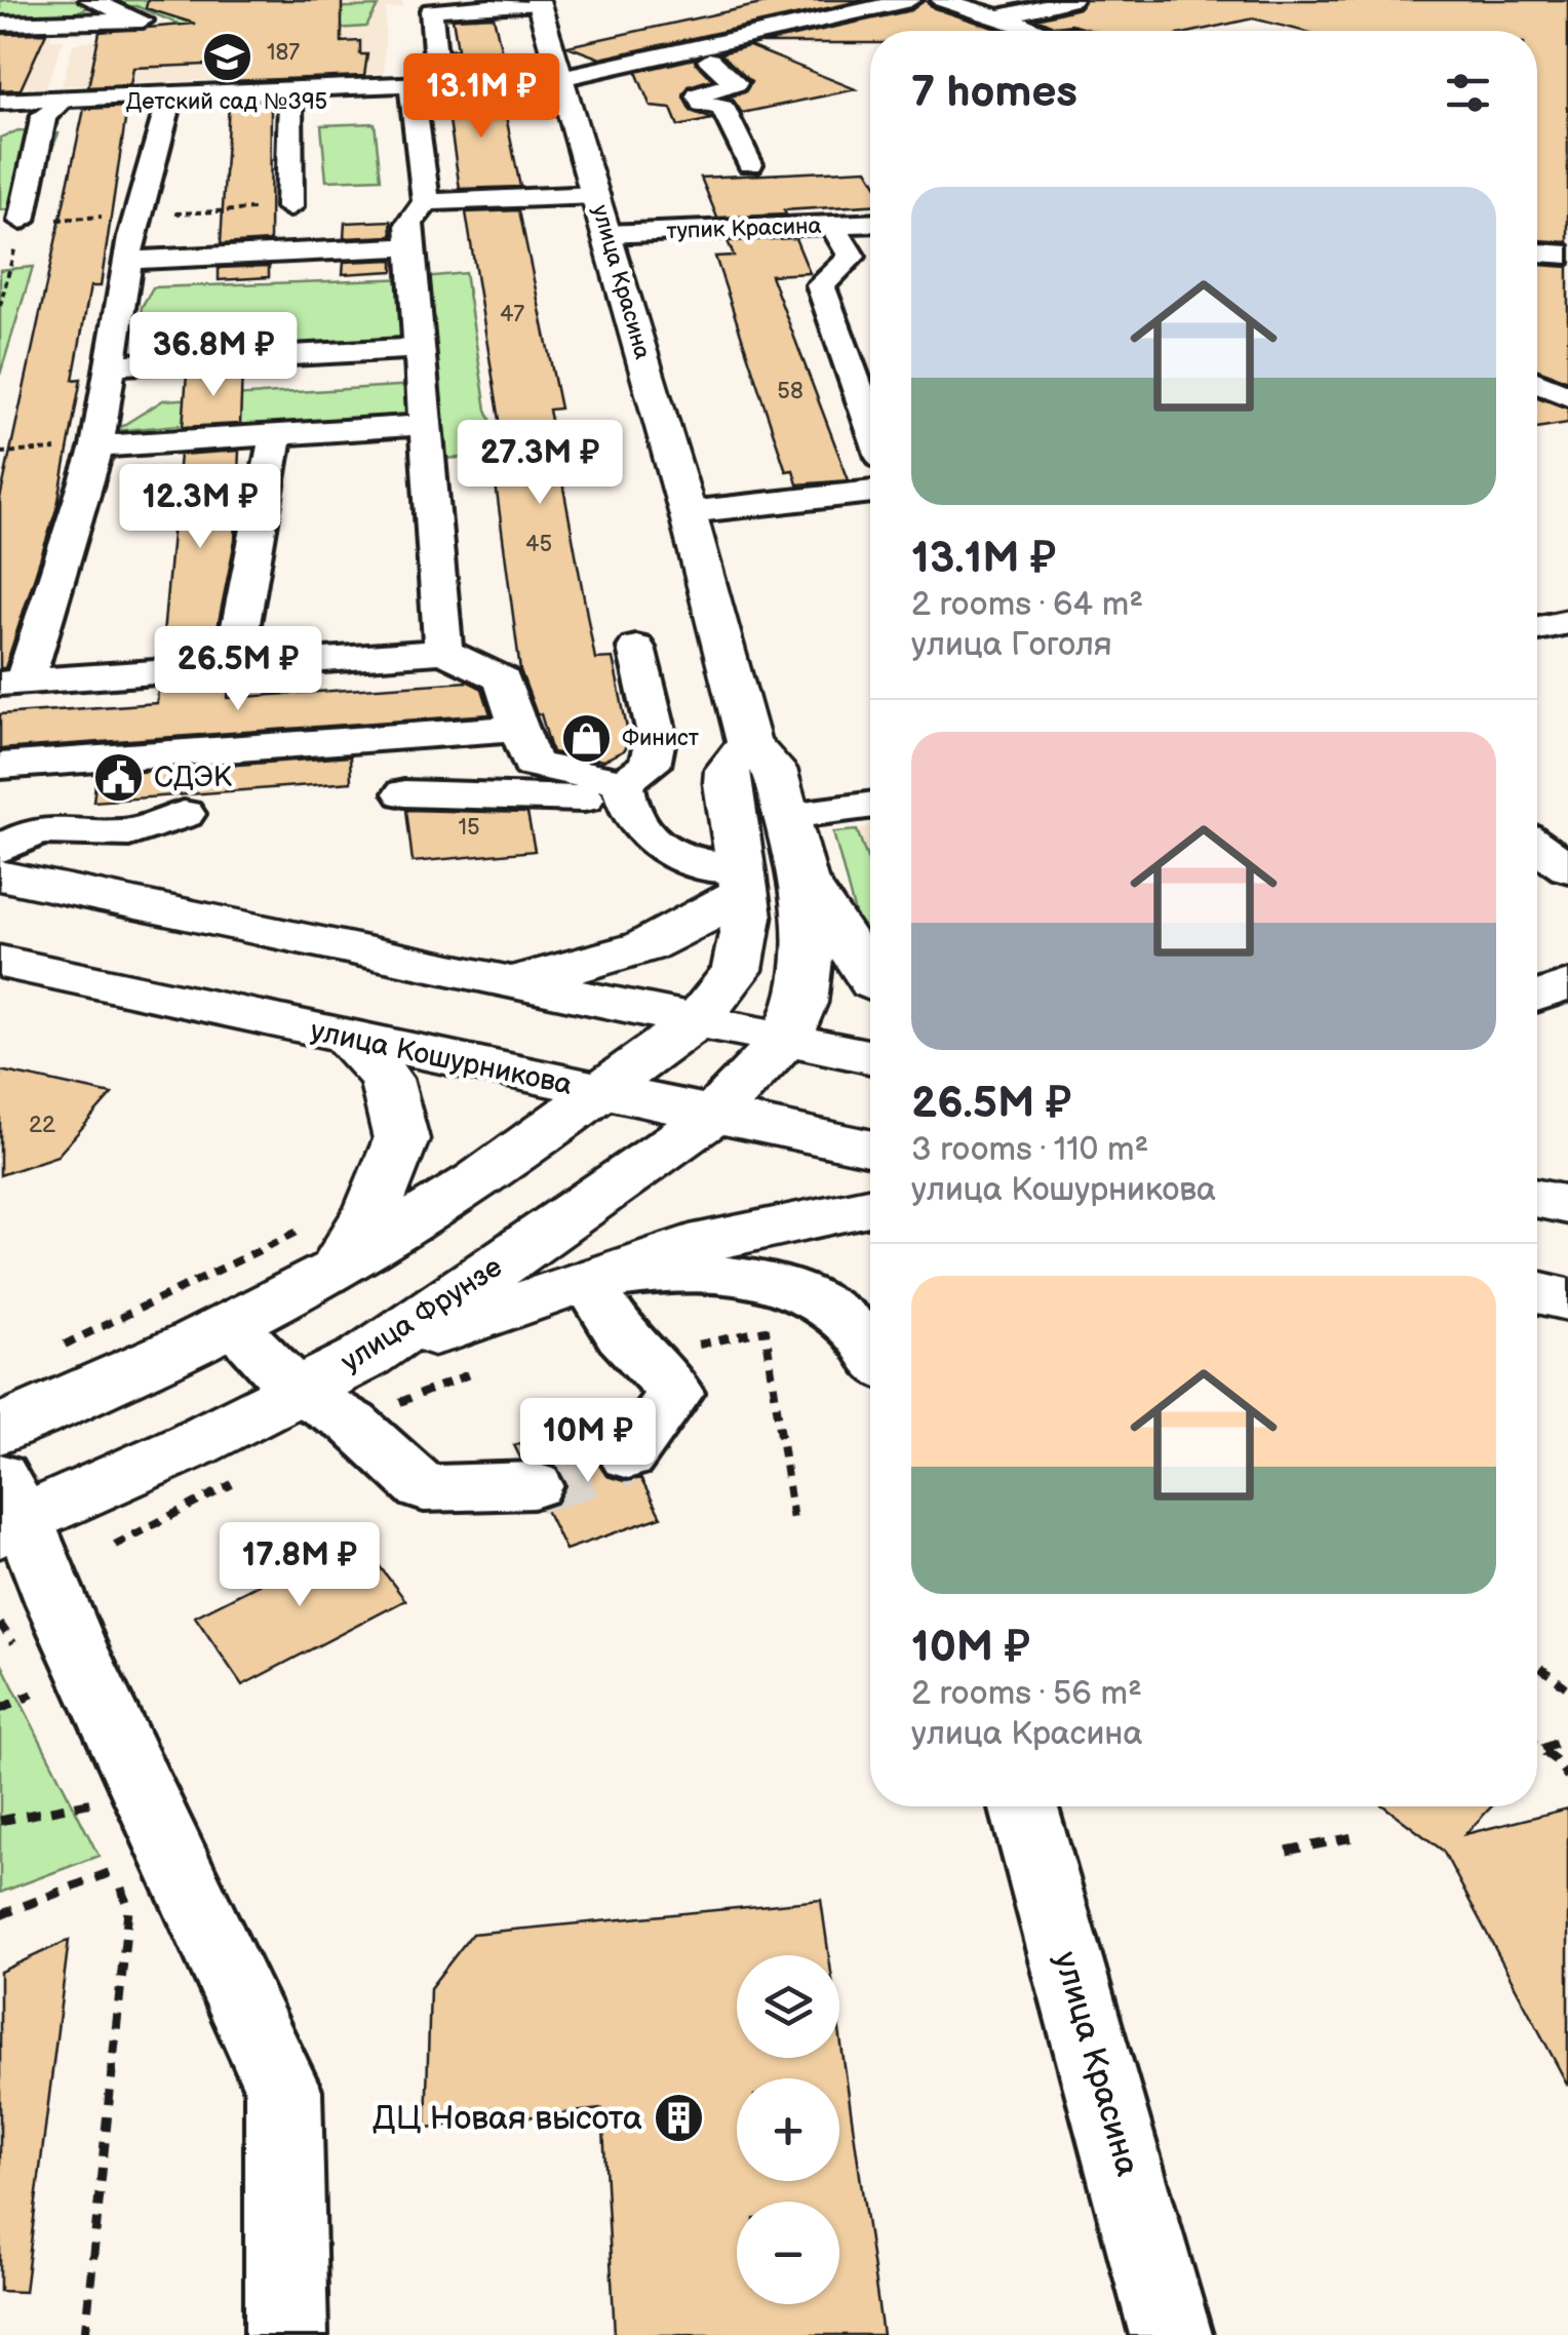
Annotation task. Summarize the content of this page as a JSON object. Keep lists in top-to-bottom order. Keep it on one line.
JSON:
{"streets":{"main road":["улица Красина","улица Кошурникова","улица Фрунзе"],"street":["тупик Красина"]},"crossings":[["тупик Красина","улица Красина"],["улица Красина","улица Фрунзе"],["улица Кошурникова","улица Фрунзе"]],"places":{"school or university":["Детский сад №395"],"shop":["Финист"],"public building":["СДЭК"],"building":["ДЦ Новая высота"]},"house_numbers":["187","47","58","45","15","22"],"page":{"heading":"7 homes","price":["13.1M ₽","36.8M ₽","27.3M ₽","12.3M ₽","26.5M ₽","10M ₽","17.8M ₽"],"list":[{"name":"13.1M ₽","note":"2 rooms · 64 m² · улица Гоголя"},{"name":"26.5M ₽","note":"3 rooms · 110 m² · улица Кошурникова"},{"name":"10M ₽","note":"2 rooms · 56 m² · улица Красина"}],"map_buttons":["+","−"]}}
